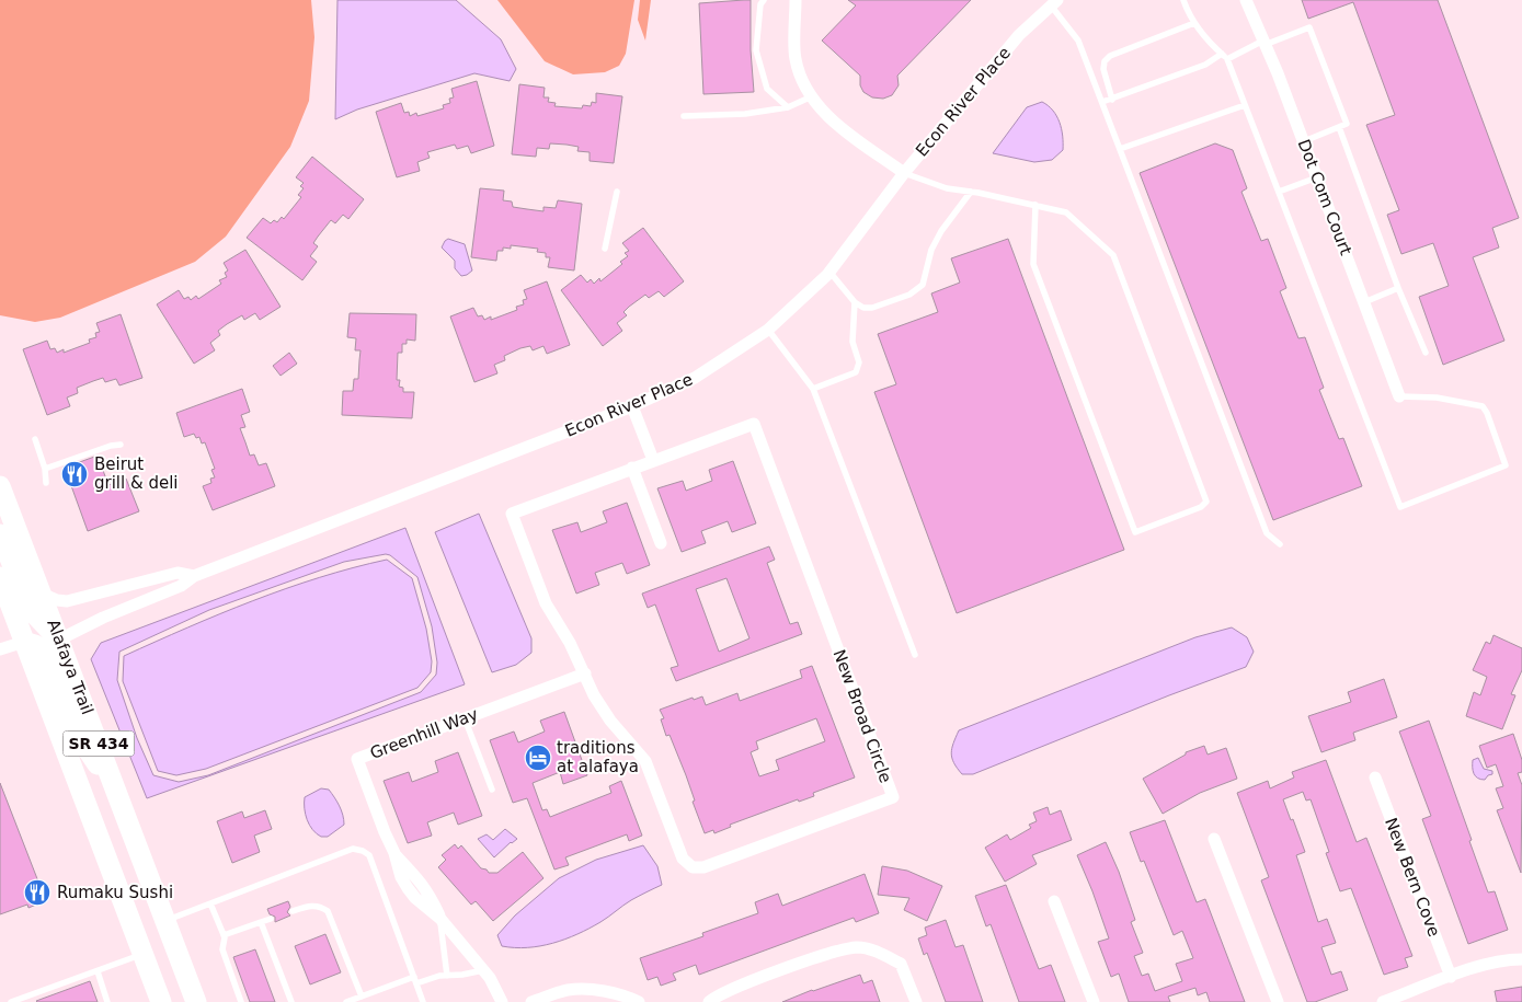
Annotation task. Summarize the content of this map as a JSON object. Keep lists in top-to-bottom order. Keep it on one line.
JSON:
{"streets":{"main road":["Alafaya Trail","SR 434"],"street":["Econ River Place","Dot Com Court","New Broad Circle","Greenhill Way","New Bern Cove"]},"crossings":[["Econ River Place","Alafaya Trail"],["New Broad Circle","Greenhill Way"]],"places":{"restaurant":["Beirut grill & deli","Rumaku Sushi"],"hotel":["traditions at alafaya"]}}
